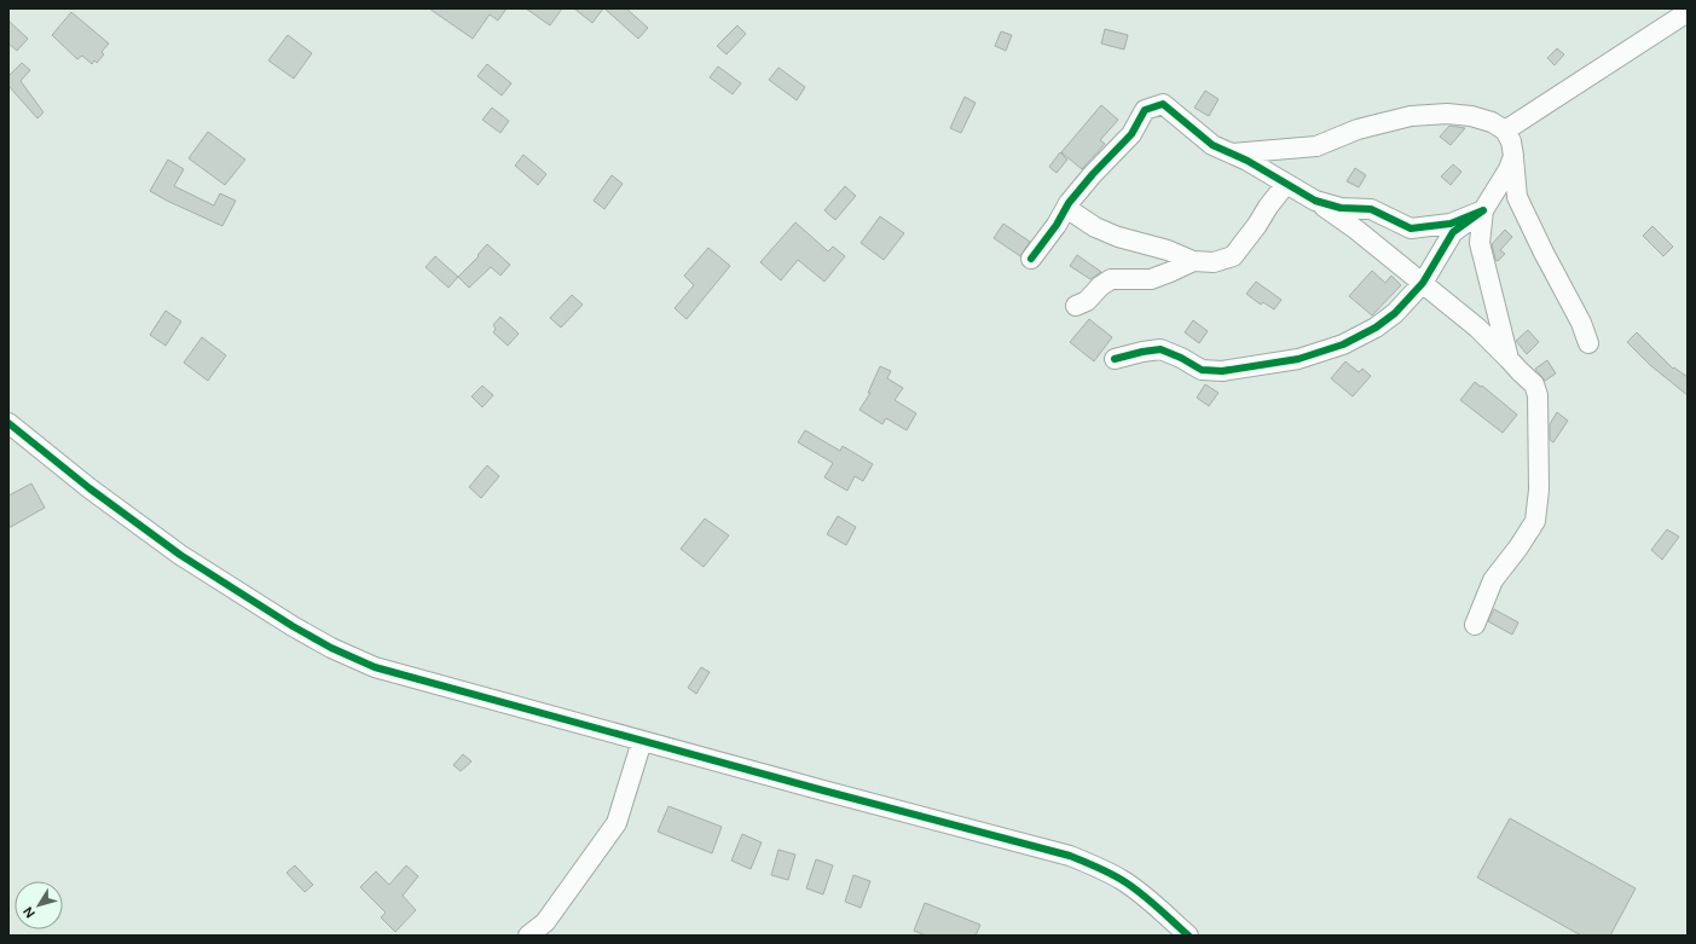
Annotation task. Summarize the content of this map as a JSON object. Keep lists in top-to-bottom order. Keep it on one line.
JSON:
{"north":"bottom left"}
